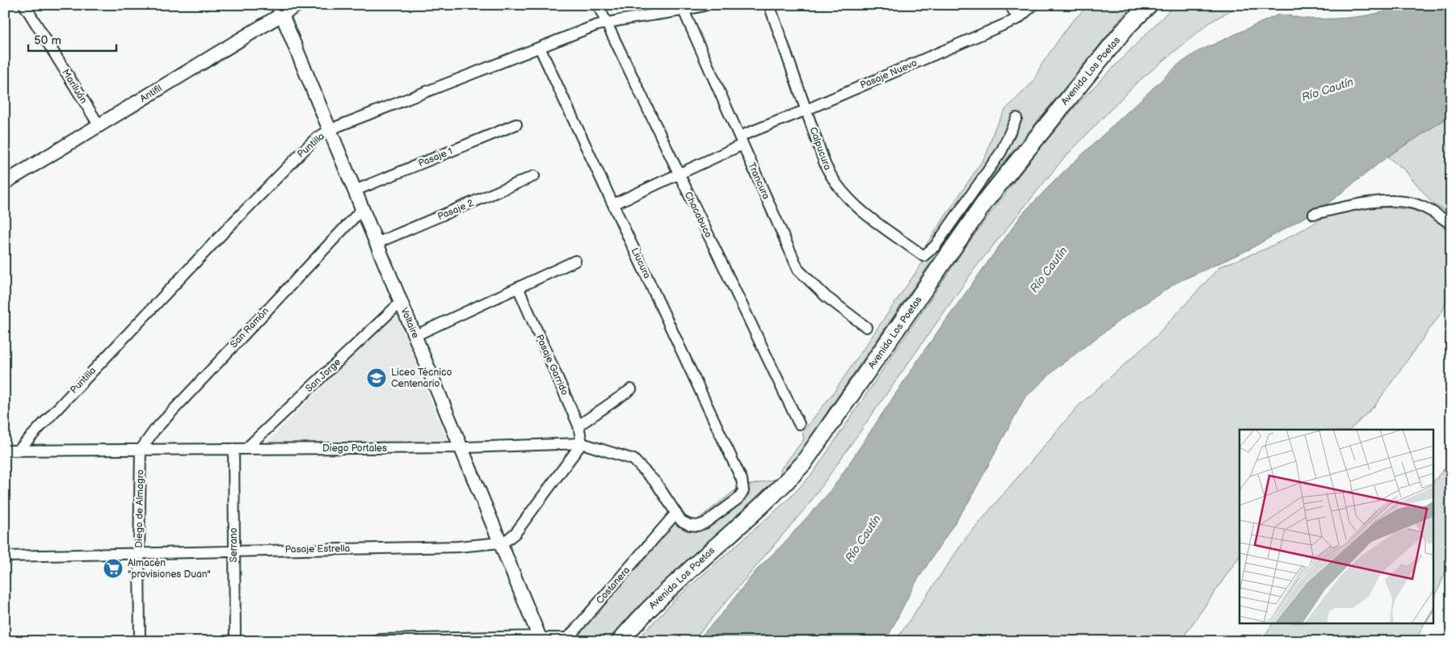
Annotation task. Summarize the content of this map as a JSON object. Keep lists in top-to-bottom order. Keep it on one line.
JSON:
{"streets":{"main road":["Avenida Los Poetas"],"street":["Pasaje Nuevo","Mariluán","Antifil","Puntilla","Calpucura","Pasaje 1","Trancura","Pasaje 2","Chacabuco","Liucura","Voltaire","San Ramón","Pasaje Garrido","San Jorge","Diego Portales","Diego de Almagro","Serrano","Pasaje Estrella","Costanera"]},"crossings":[["Pasaje Nuevo","Calpucura"],["Pasaje Nuevo","Trancura"],["Pasaje Nuevo","Chacabuco"],["Pasaje Nuevo","Liucura"],["Mariluán","Antifil"],["Antifil","Voltaire"],["Puntilla","Trancura"],["Puntilla","Chacabuco"],["Puntilla","Liucura"],["Puntilla","Voltaire"],["Puntilla","Diego Portales"],["Pasaje 1","Voltaire"],["Pasaje 2","Voltaire"],["Liucura","Diego Portales"],["Voltaire","San Ramón"],["Voltaire","San Jorge"],["Voltaire","Diego Portales"],["Voltaire","Pasaje Estrella"],["Voltaire","Costanera"],["San Ramón","Diego Portales"],["San Ramón","Diego de Almagro"],["Pasaje Garrido","Diego Portales"],["San Jorge","Diego Portales"],["Diego Portales","Diego de Almagro"],["Diego Portales","Serrano"],["Diego Portales","Costanera"],["Diego de Almagro","Pasaje Estrella"],["Serrano","Pasaje Estrella"]],"water":["Río Cautín"],"places":{"school or university":["Liceo Técnico Centenario"],"supermarket":["Almacén \"provisiones Duan\""]},"scale_bar":"50 m"}
